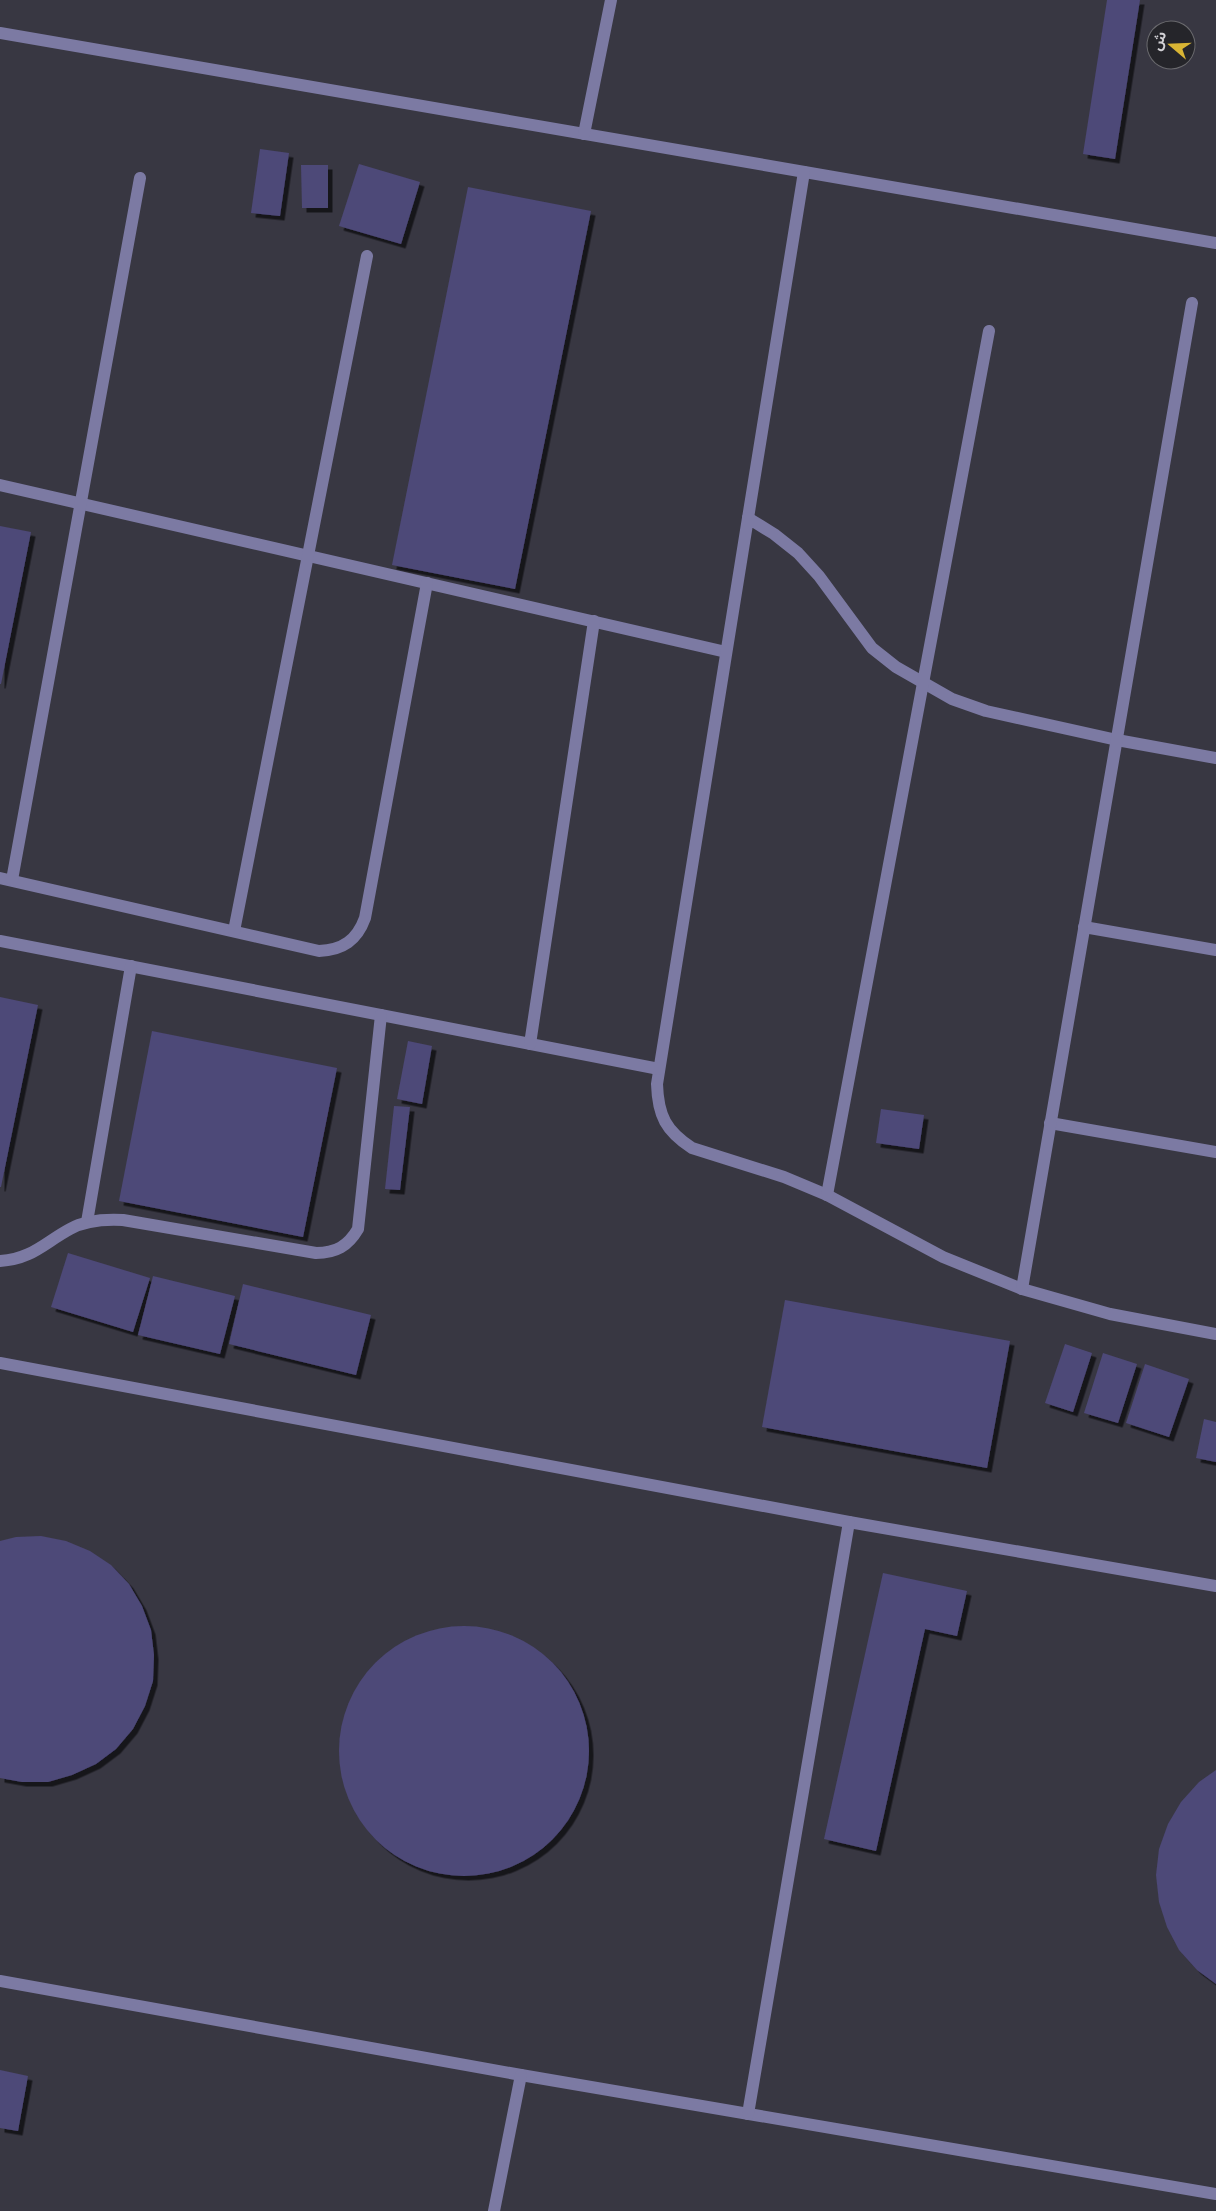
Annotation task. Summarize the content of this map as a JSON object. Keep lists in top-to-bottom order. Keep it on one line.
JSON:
{"north":"left"}
